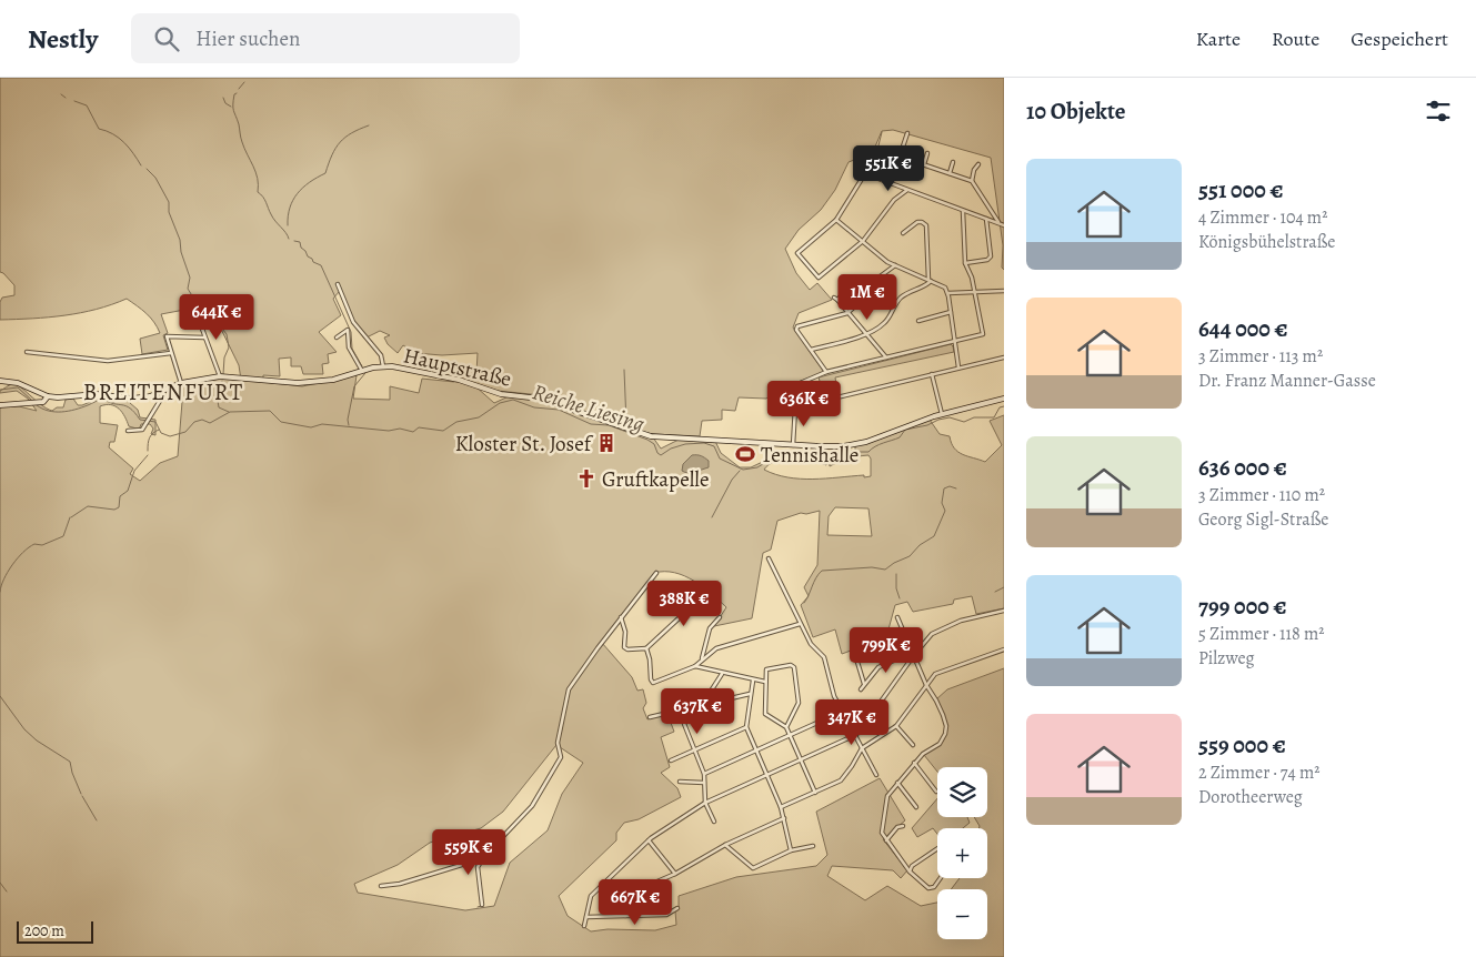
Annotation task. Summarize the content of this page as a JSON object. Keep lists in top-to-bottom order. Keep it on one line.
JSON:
{"streets":{"main road":["Hauptstraße"]},"districts":["BREITENFURT"],"water":["Reiche Liesing"],"places":{"building":["Kloster St. Josef"],"sports":["Tennishalle"],"church":["Gruftkapelle"]},"scale_bar":"200 m","page":{"header":"Nestly","search":"Hier suchen","nav":["Karte","Route","Gespeichert"],"heading":"10 Objekte","list":[{"name":"551 000 €","note":"4 Zimmer · 104 m² · Königsbühelstraße"},{"name":"644 000 €","note":"3 Zimmer · 113 m² · Dr. Franz Manner-Gasse"},{"name":"636 000 €","note":"3 Zimmer · 110 m² · Georg Sigl-Straße"},{"name":"799 000 €","note":"5 Zimmer · 118 m² · Pilzweg"},{"name":"559 000 €","note":"2 Zimmer · 74 m² · Dorotheerweg"}],"price":["551K €","1M €","644K €","636K €","388K €","799K €","637K €","347K €","559K €","667K €"],"map_buttons":["+","−"],"scale":"200 m"}}
